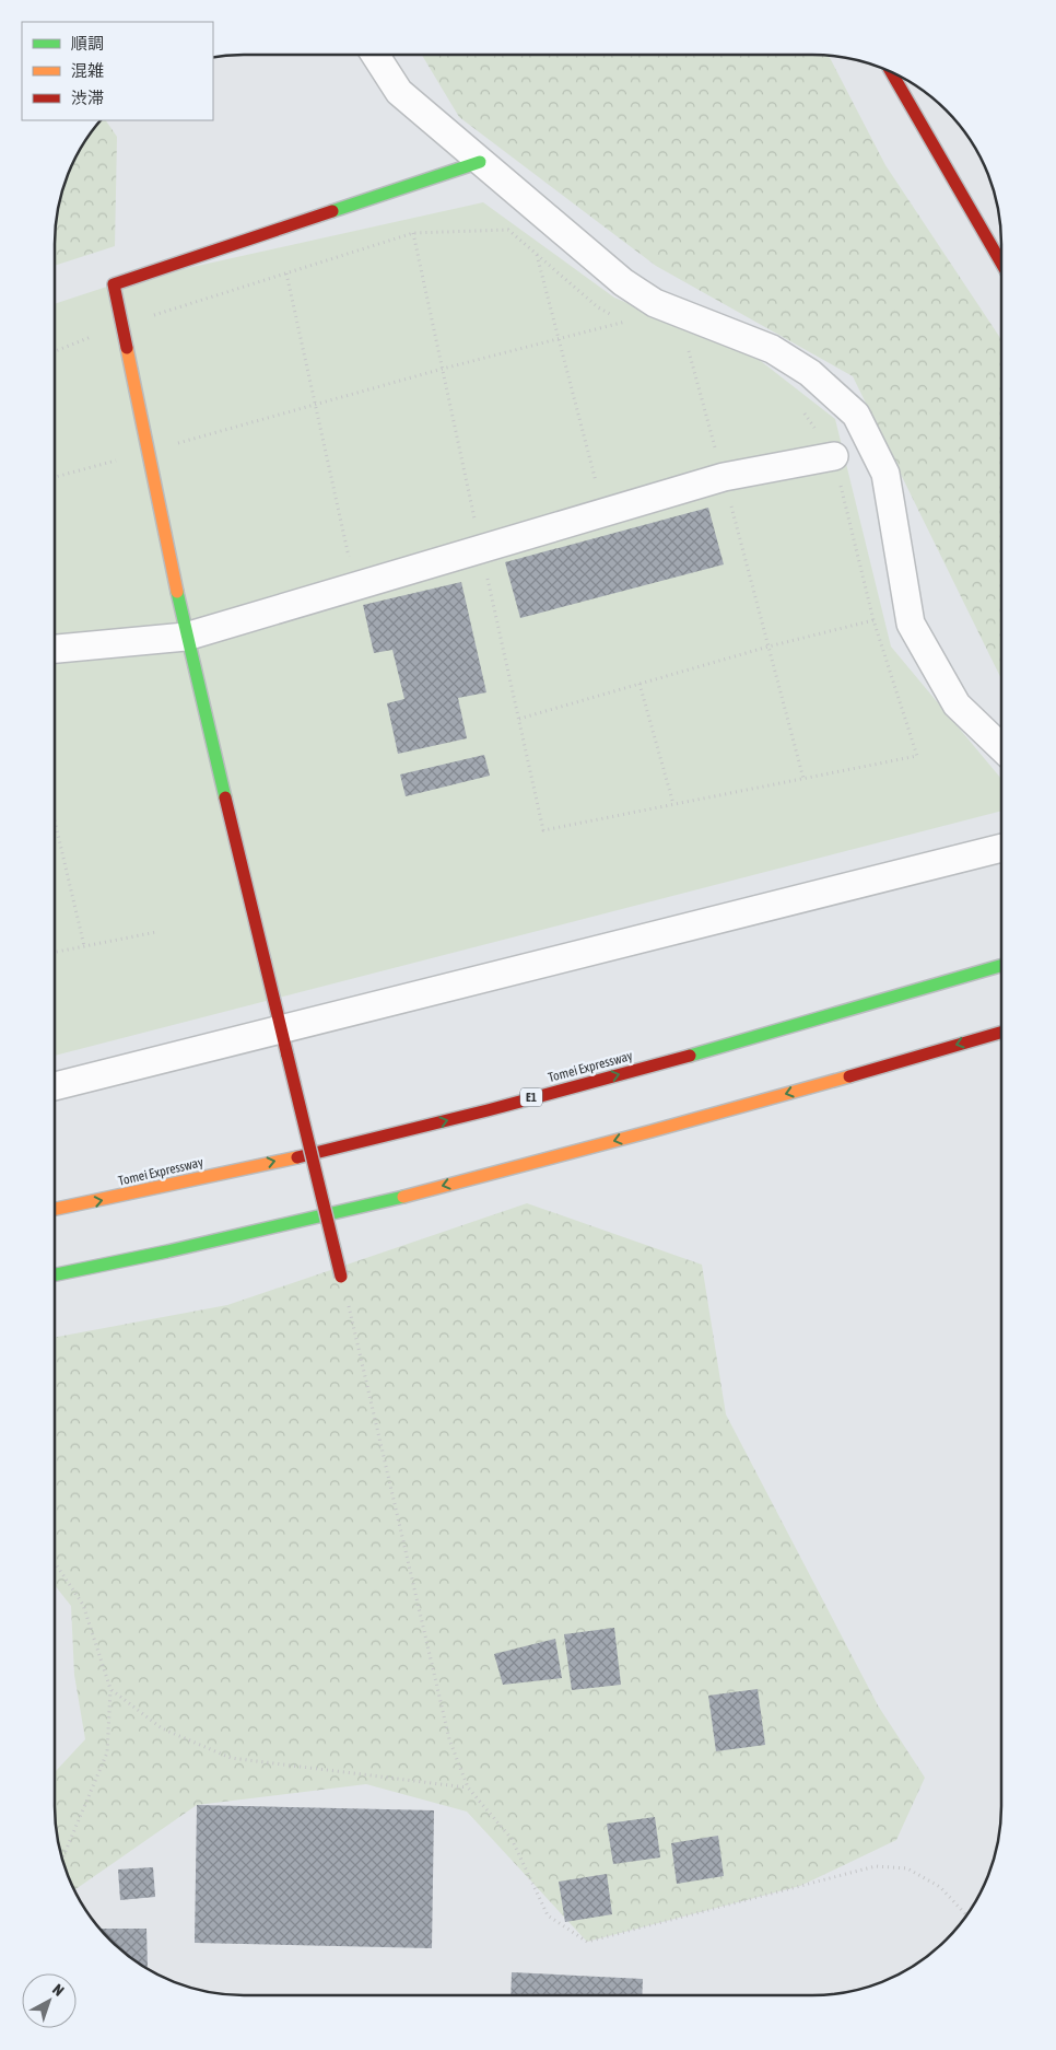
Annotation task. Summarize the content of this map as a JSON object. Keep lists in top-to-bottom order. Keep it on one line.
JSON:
{"streets":{"main road":["Tomei Expressway","E1"]},"legend":["順調","混雑","渋滞"],"north":"top right"}
